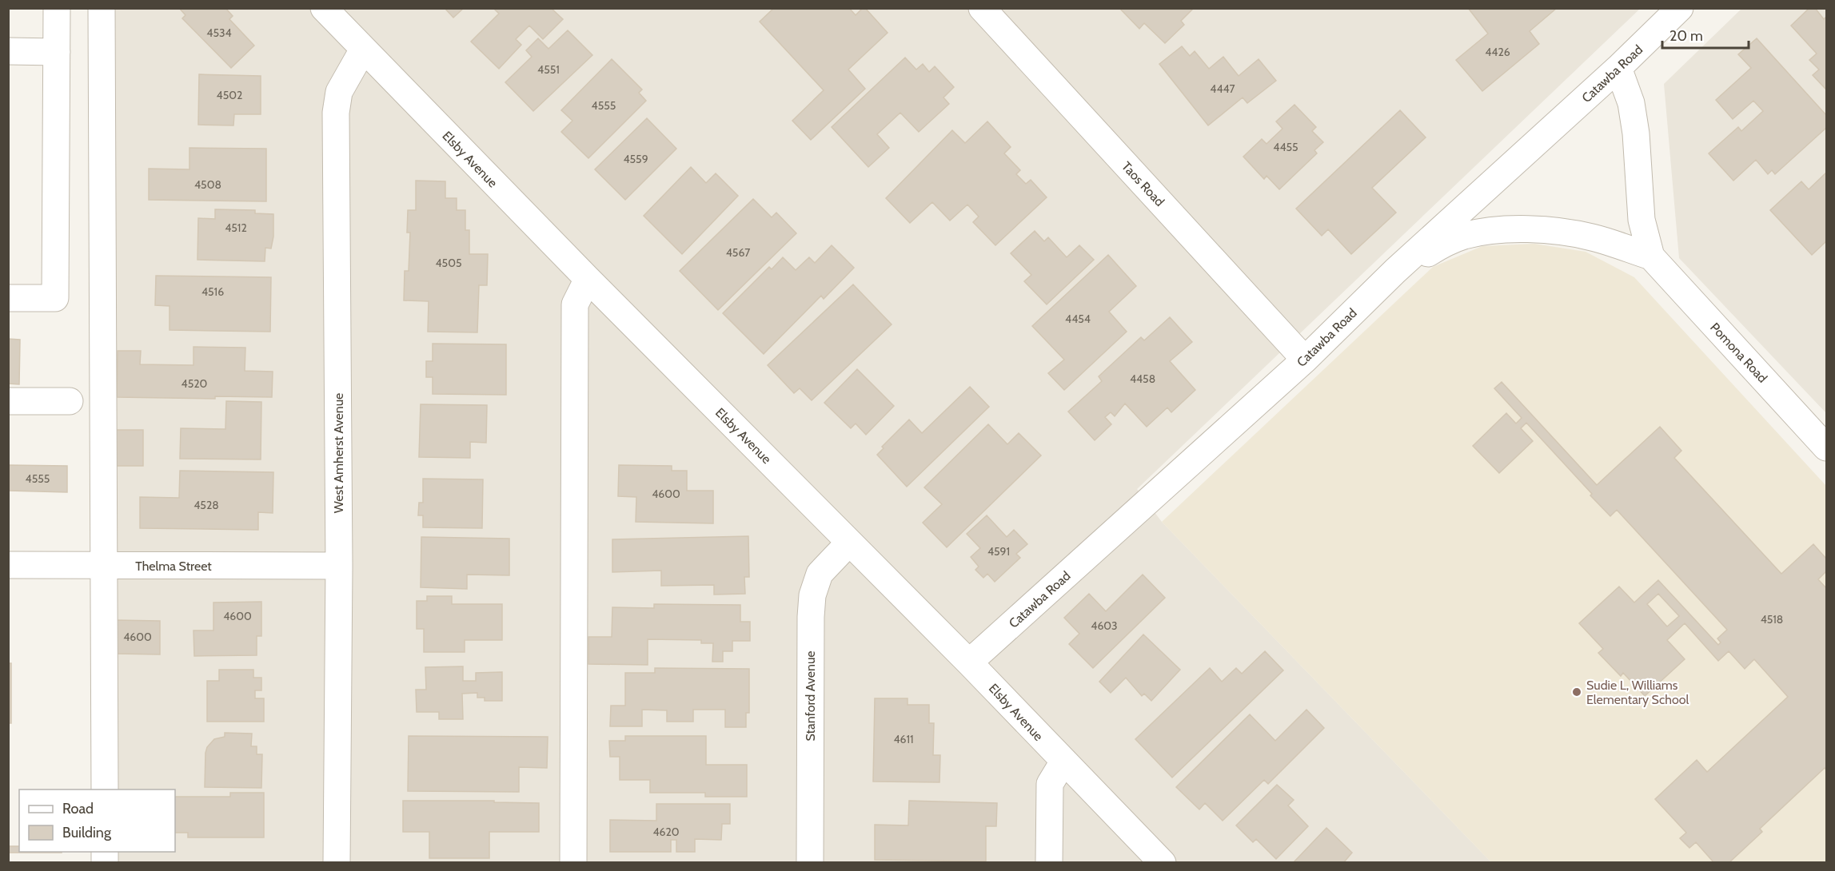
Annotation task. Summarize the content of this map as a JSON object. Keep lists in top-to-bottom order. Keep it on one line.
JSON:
{"streets":{"street":["Catawba Road","Elsby Avenue","Taos Road","Pomona Road","West Amherst Avenue","Thelma Street","Stanford Avenue"]},"crossings":[["Catawba Road","Elsby Avenue"],["Catawba Road","Taos Road"],["Catawba Road","Pomona Road"],["Elsby Avenue","West Amherst Avenue"],["Elsby Avenue","Stanford Avenue"],["West Amherst Avenue","Thelma Street"]],"places":["Sudie L, Williams Elementary School"],"house_numbers":["4534","4426","4551","4447","4502","4555","4455","4559","4508","4512","4567","4505","4516","4454","4458","4520","4555","4600","4528","4591","4600","4518","4603","4600","4611","4620"],"legend":["Road","Building"],"scale_bar":"20 m"}
